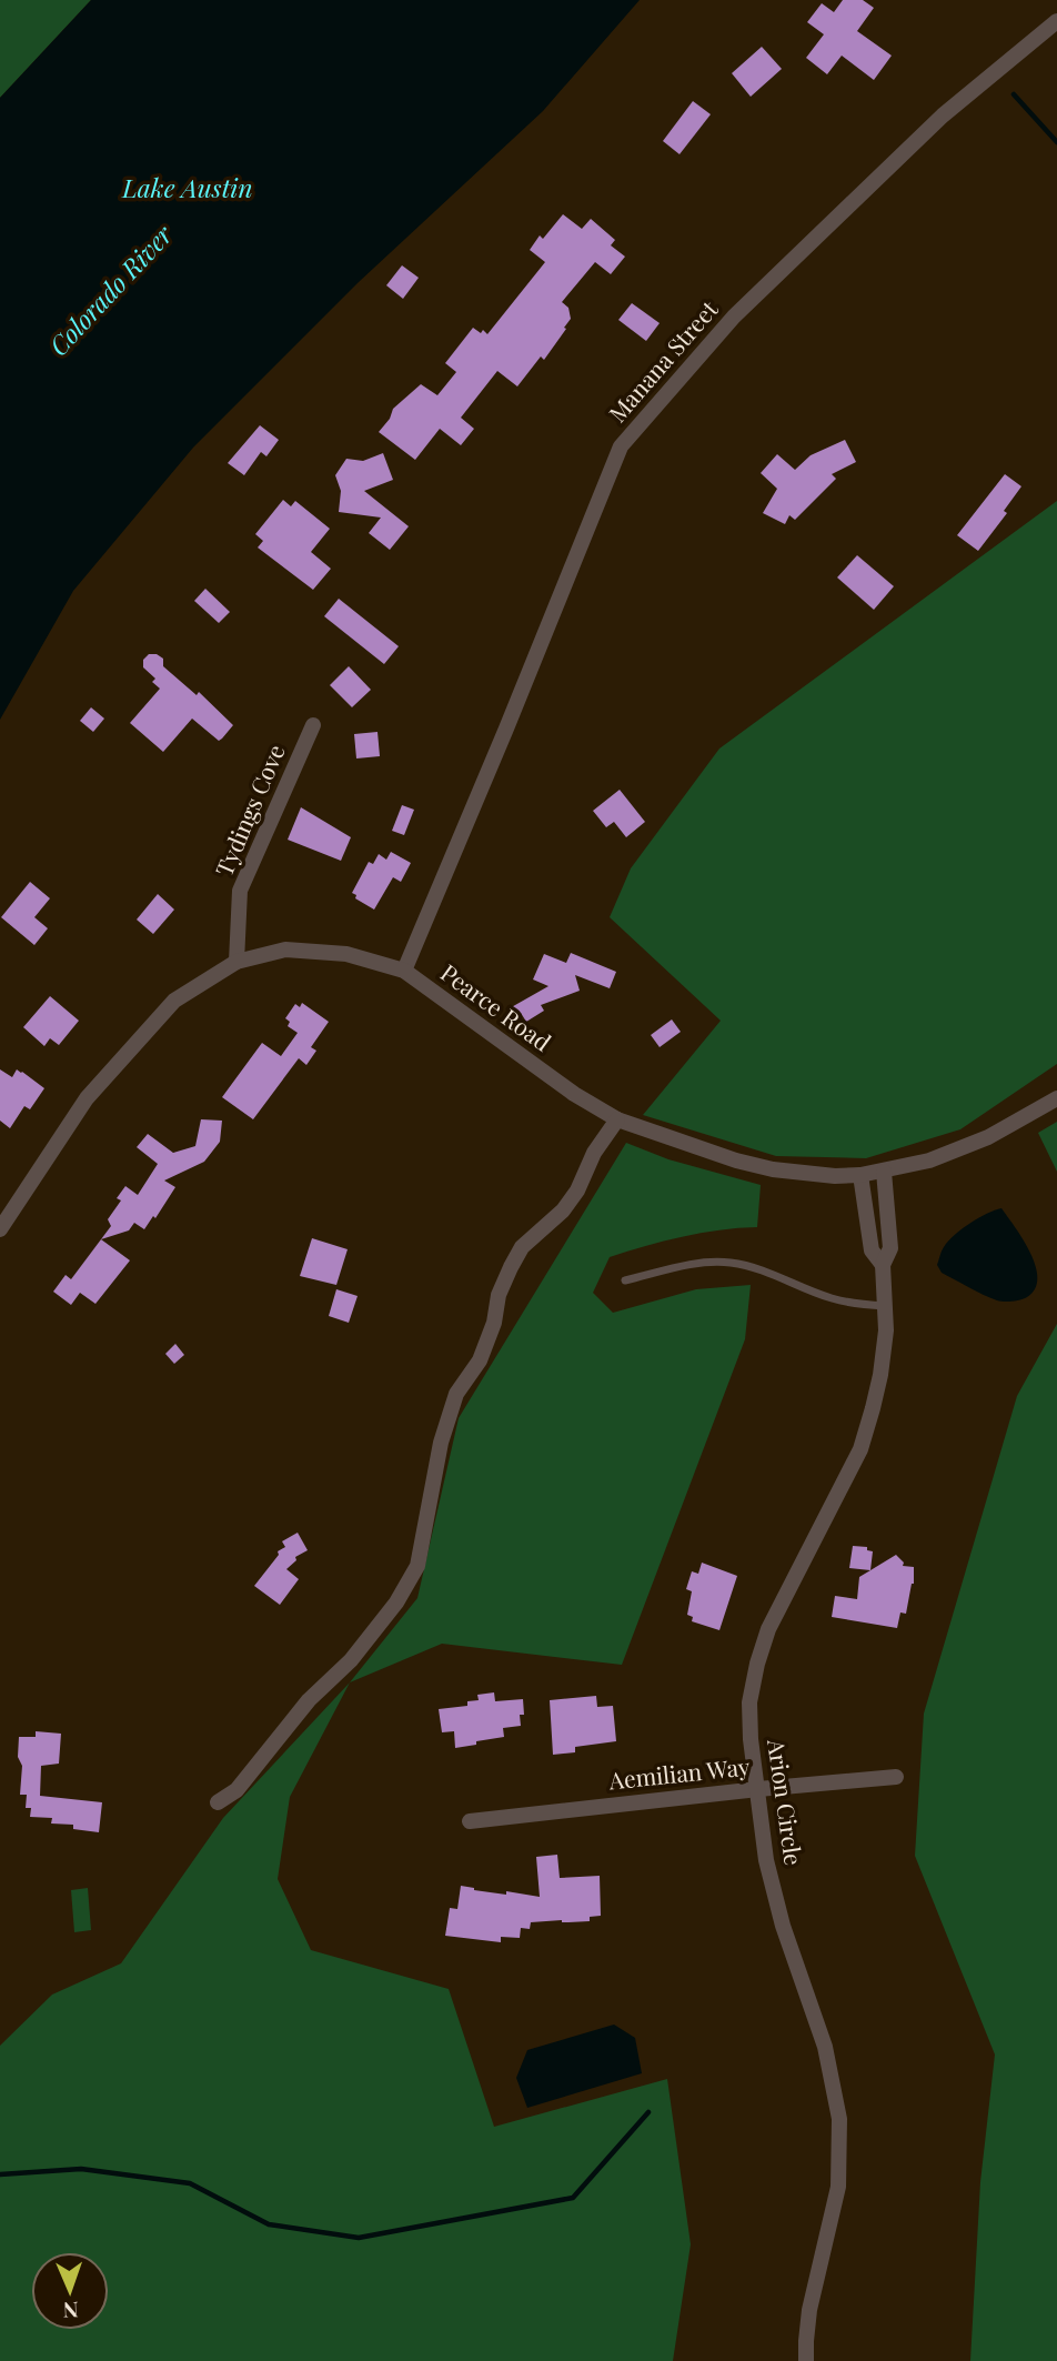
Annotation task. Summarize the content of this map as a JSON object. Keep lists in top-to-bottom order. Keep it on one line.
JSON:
{"streets":{"street":["Manana Street","Tydings Cove","Pearce Road","Aemilian Way","Arion Circle"]},"crossings":[["Manana Street","Pearce Road"],["Tydings Cove","Pearce Road"],["Pearce Road","Arion Circle"],["Aemilian Way","Arion Circle"]],"water":["Lake Austin","Colorado River"],"north":"bottom"}
